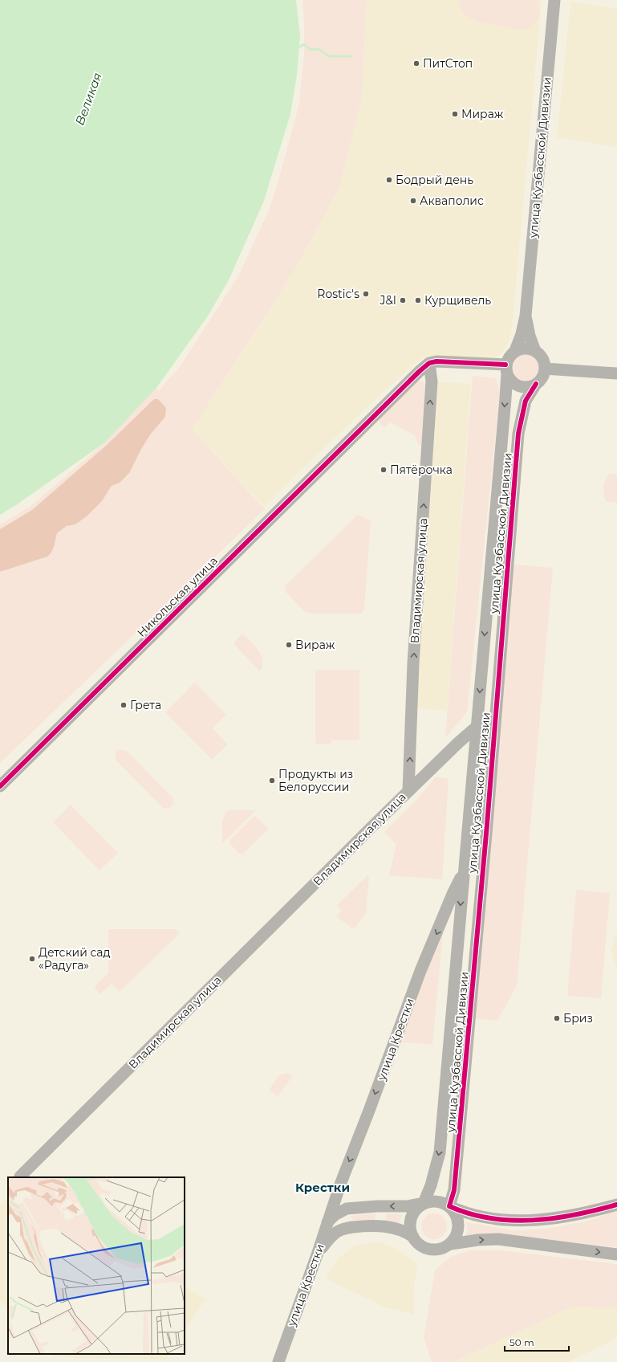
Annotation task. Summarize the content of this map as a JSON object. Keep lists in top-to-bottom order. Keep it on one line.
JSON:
{"streets":{"street":["улица Кузбасской Дивизии","Владимирская улица","Никольская улица","улица Крестки"]},"crossings":[["улица Кузбасской Дивизии","улица Крестки"],["Владимирская улица","Никольская улица"]],"one_way":["Владимирская улица","улица Крестки"],"districts":["Крестки"],"water":["Великая"],"places":["ПитСтоп","Мираж","Бодрый день","Акваполис","Rostic's","J&I","Курщивель","Пятёрочка","Вираж","Грета","Продукты из Белоруссии","Детский сад «Радуга»","Бриз"],"scale_bar":"50 m"}
